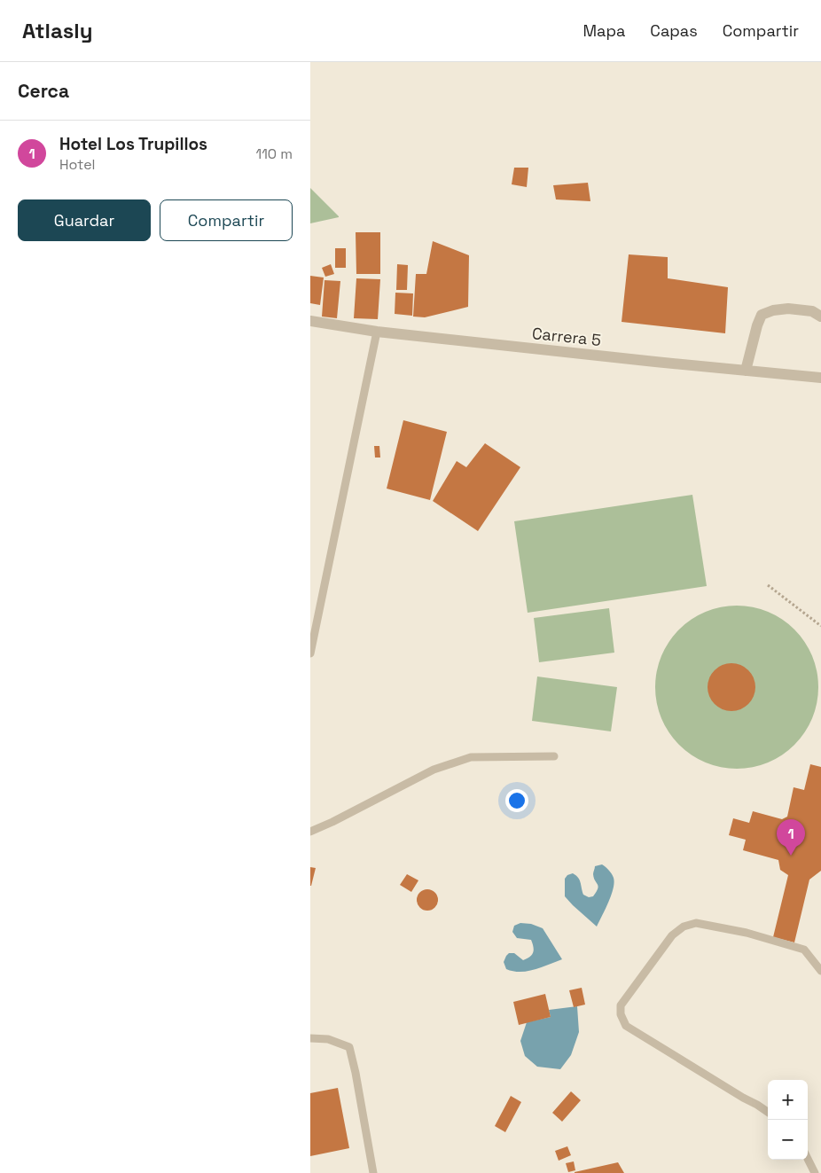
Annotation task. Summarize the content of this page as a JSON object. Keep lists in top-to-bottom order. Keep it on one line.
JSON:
{"streets":{"street":["Carrera 5"]},"page":{"header":"Atlasly","nav":["Mapa","Capas","Compartir"],"heading":"Cerca","list":[{"mark":"1","name":"Hotel Los Trupillos","note":"Hotel","value":"110 m"}],"buttons":["Guardar","Compartir"],"pins":"1","map_buttons":["+","−"]}}
